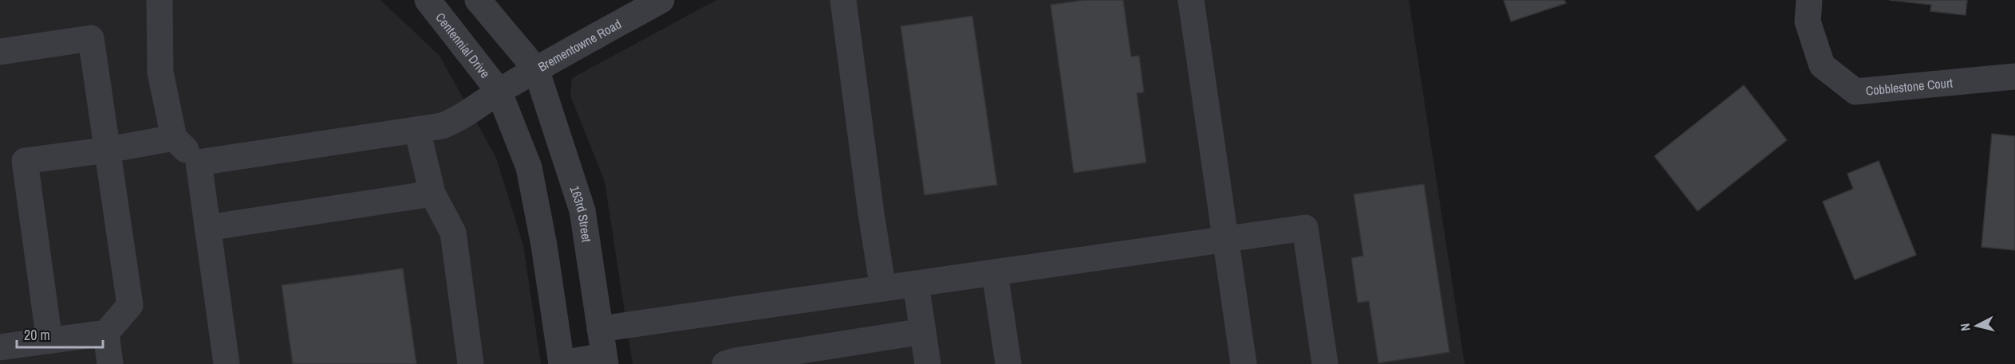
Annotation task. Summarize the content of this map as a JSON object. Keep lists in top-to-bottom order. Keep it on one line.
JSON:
{"streets":{"street":["Centennial Drive","Brementowne Road","Cobblestone Court","163rd Street"]},"crossings":[["Centennial Drive","Brementowne Road"],["Brementowne Road","163rd Street"]],"scale_bar":"20 m","north":"left"}
